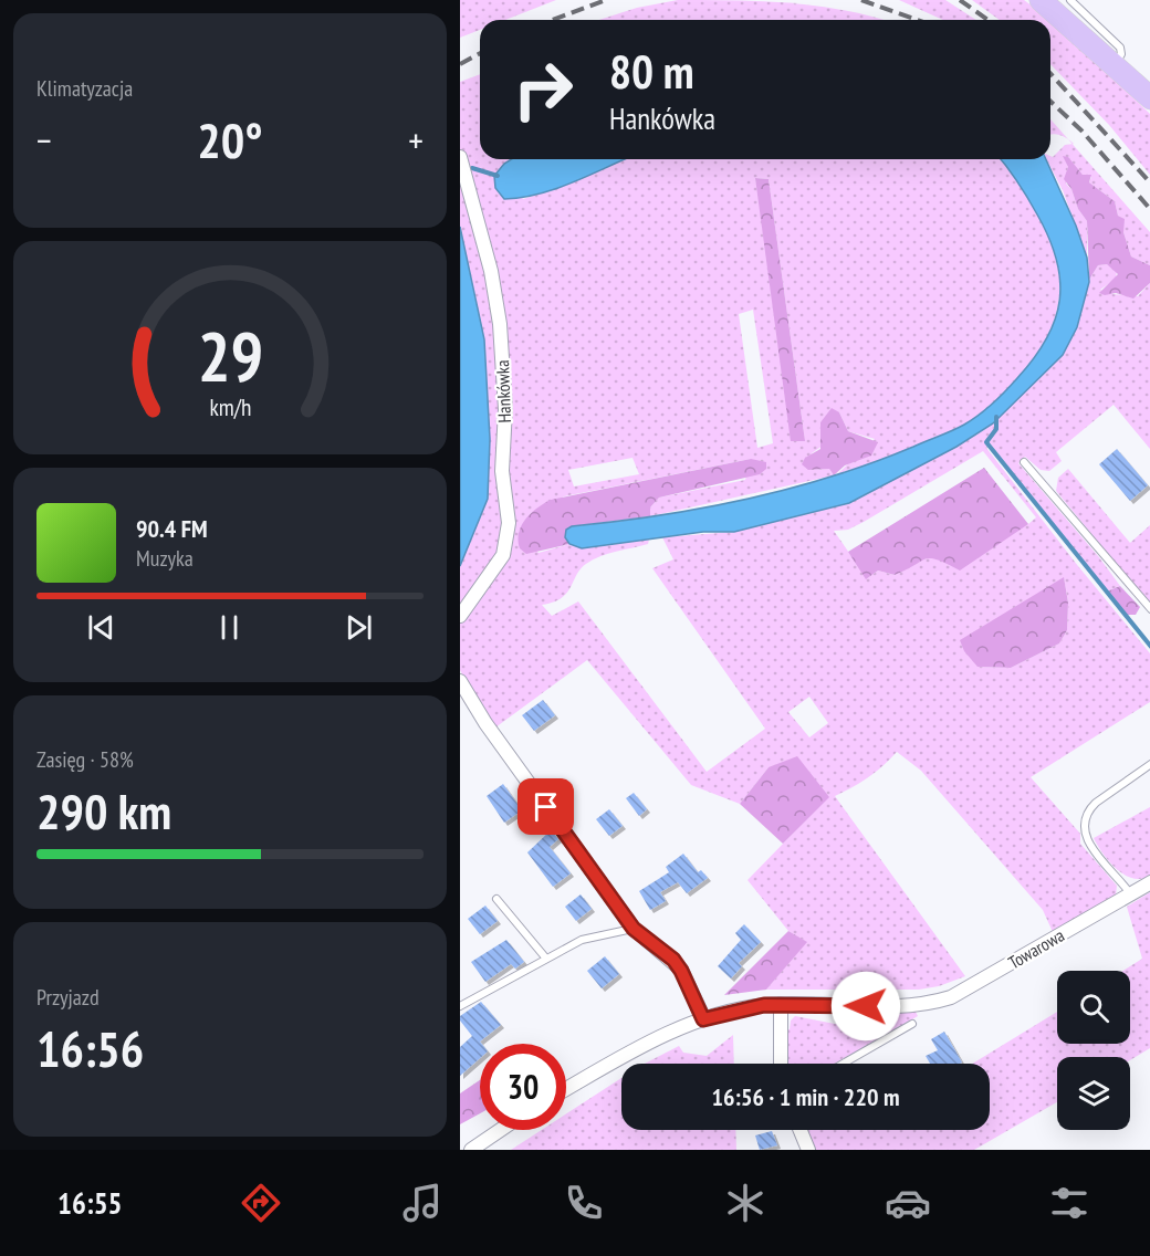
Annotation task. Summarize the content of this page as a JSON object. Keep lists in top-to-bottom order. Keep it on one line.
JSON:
{"streets":{"street":["Hankówka","Towarowa"]},"page":{"tile":["Klimatyzacja",["Zasięg · 58%","290 km"],["Przyjazd","16:56"]],"turn":["80 m","Hankówka"],"heat":["−","20°","+"],"song":["90.4 FM","Muzyka"],"limit":"30","trip":"16:56 · 1 min · 220 m","tabs":"16:55","gauge":["29","km/h"]}}
